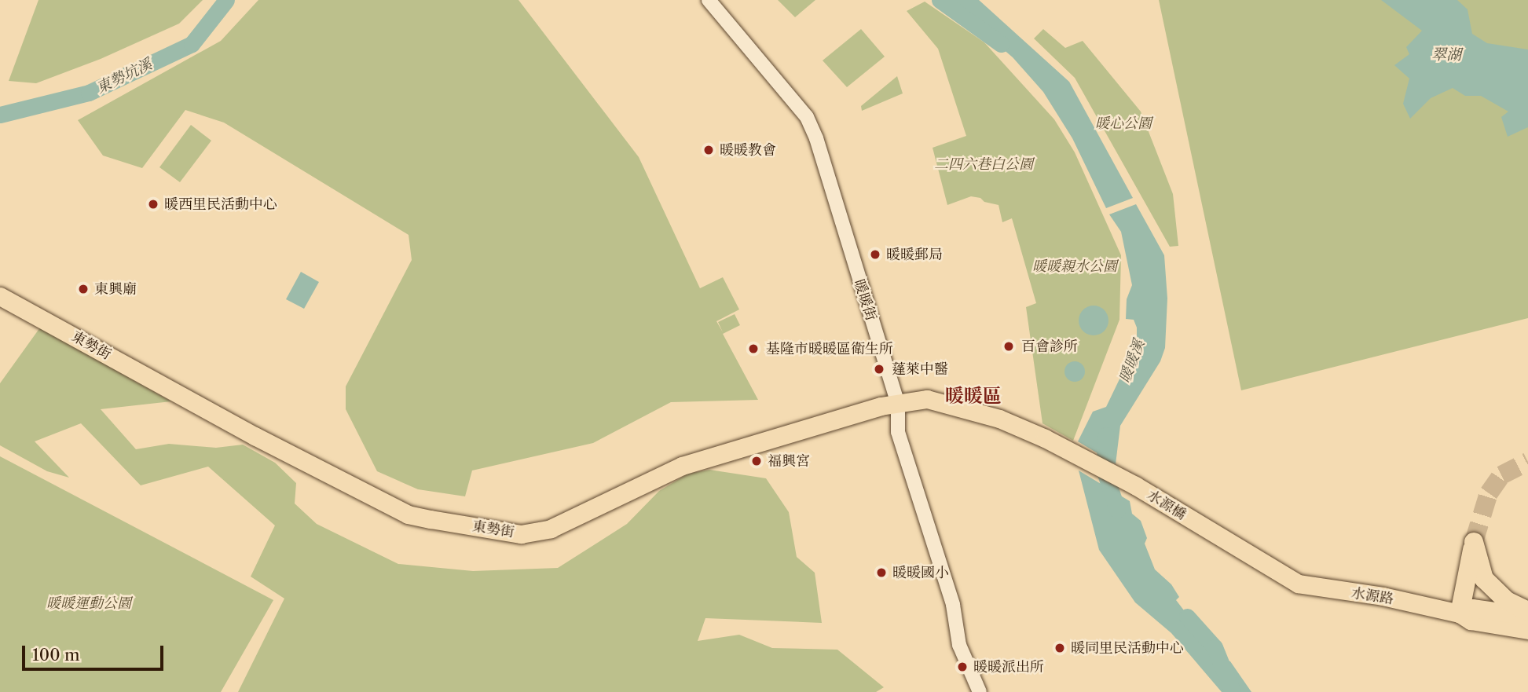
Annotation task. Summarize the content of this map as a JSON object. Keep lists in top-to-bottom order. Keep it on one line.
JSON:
{"streets":{"main road":["東勢街","水源橋","水源路"],"street":["暖暖街"]},"crossings":[["暖暖街","東勢街"],["東勢街","水源橋"],["水源橋","水源路"]],"districts":["暖暖區"],"water":["翠湖","東勢坑溪","暖暖溪"],"parks":["暖心公園","二四六巷白公園","暖暖親水公園","暖暖運動公園"],"places":["暖暖教會","暖西里民活動中心","暖暖郵局","東興廟","百會診所","基隆市暖暖區衛生所","蓬萊中醫","福興宮","暖暖國小","暖同里民活動中心","暖暖派出所"],"scale_bar":"100 m"}
